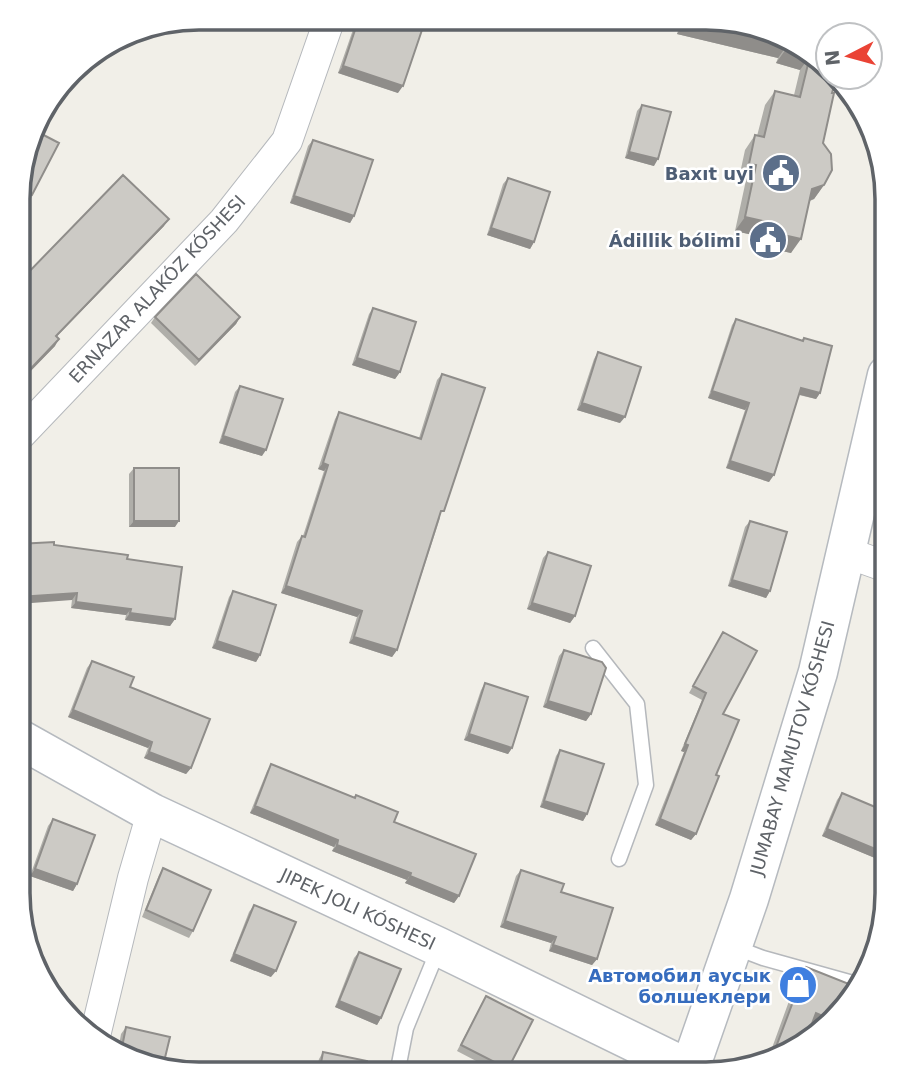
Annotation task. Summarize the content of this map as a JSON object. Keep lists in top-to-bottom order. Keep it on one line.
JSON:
{"streets":{"street":["ERNAZAR ALAKÓZ KÓSHESI","JUMABAY MAMUTOV KÓSHESI"]},"places":{"public building":["Baxıt uyi","Ádillik bólimi"],"shop":["Автомобил аусык болшеклери"]},"north":"left"}
